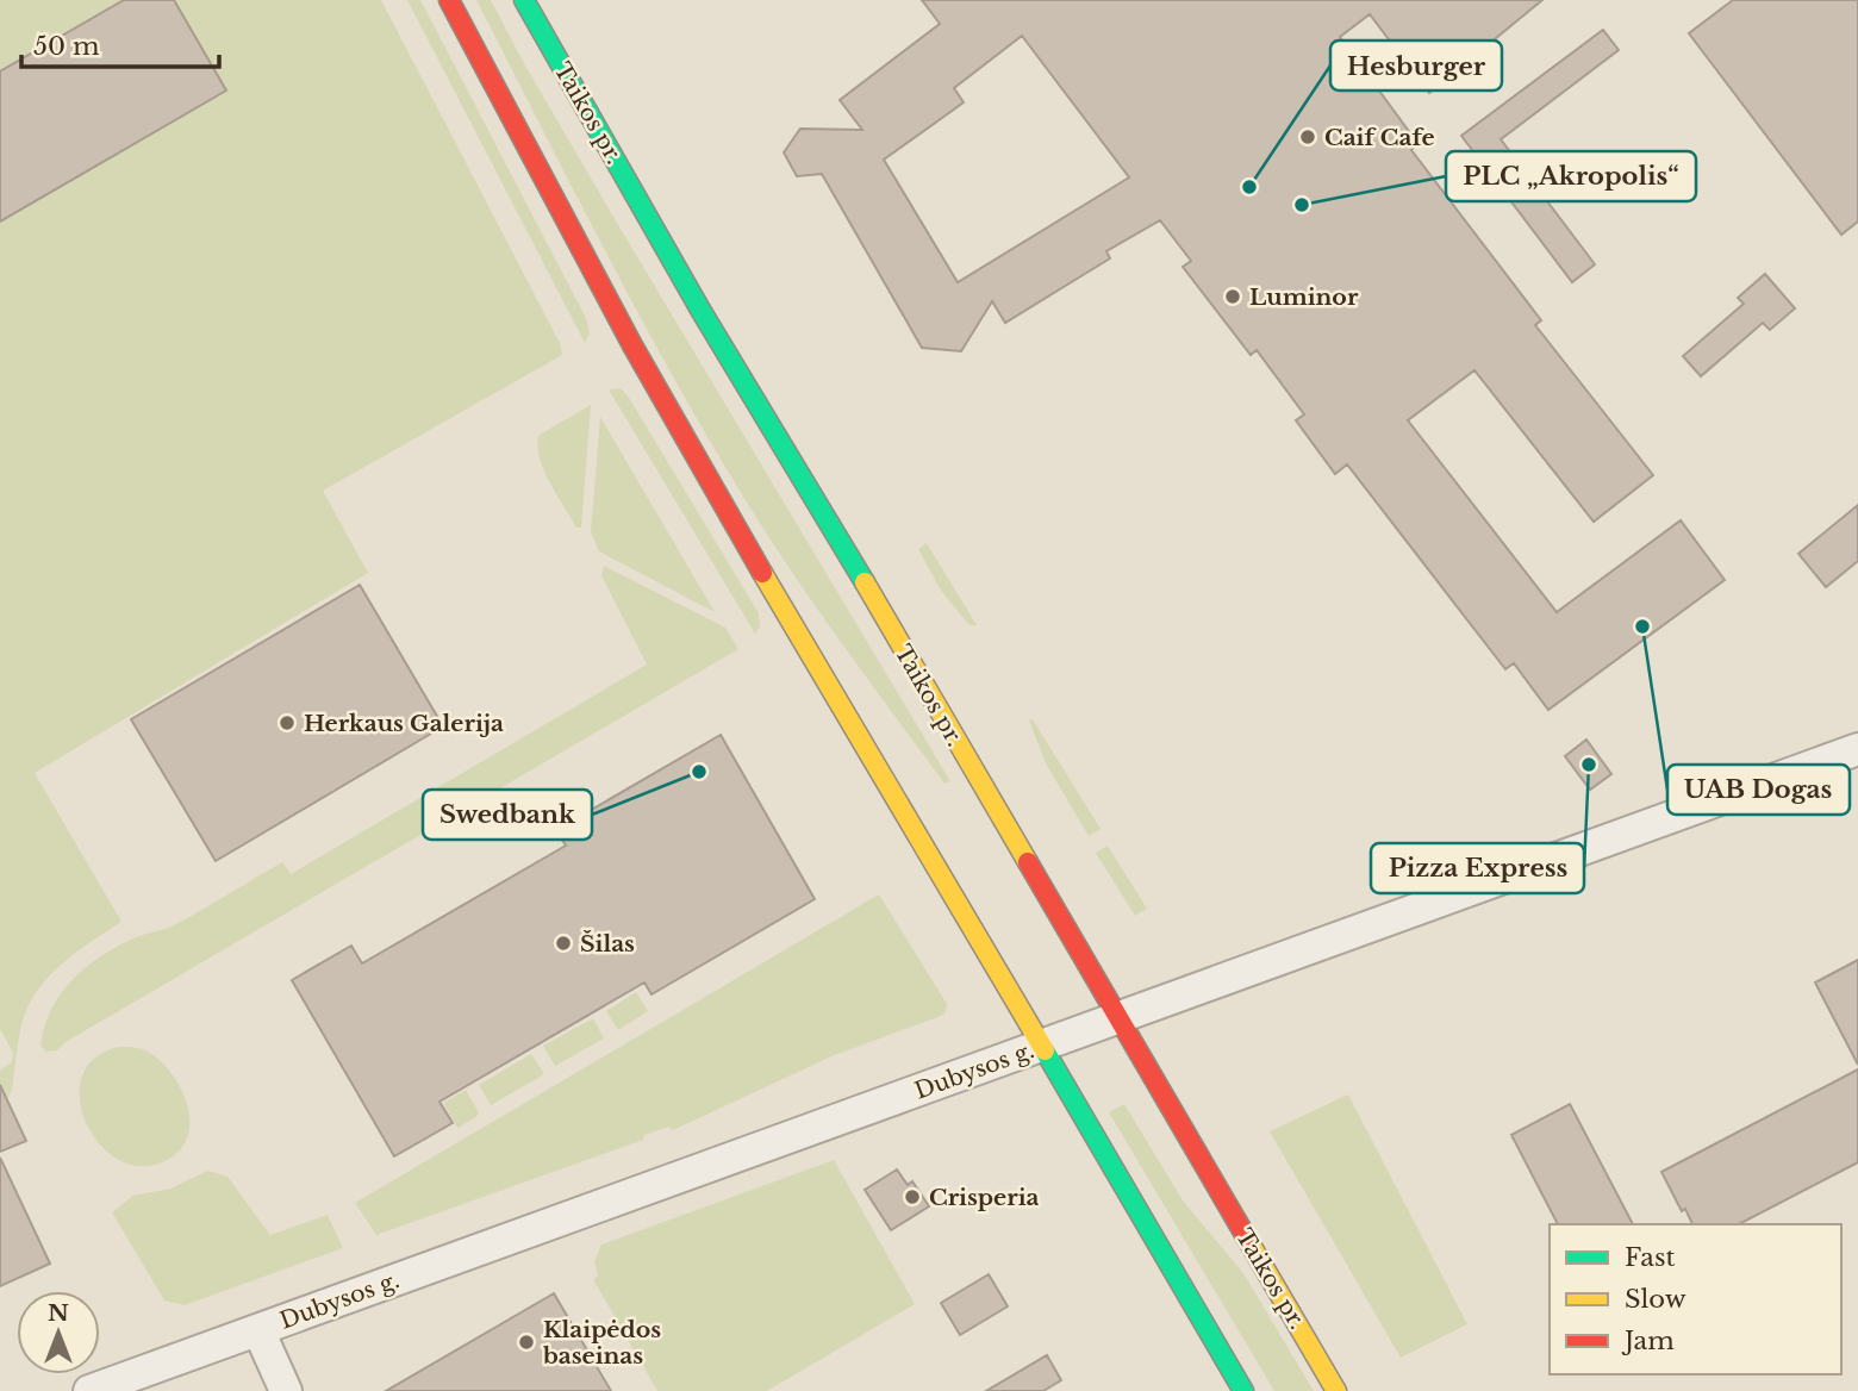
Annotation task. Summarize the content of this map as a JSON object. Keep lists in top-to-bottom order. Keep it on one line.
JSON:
{"streets":{"main road":["Taikos pr."],"street":["Dubysos g."]},"crossings":[["Taikos pr.","Dubysos g."]],"places":["Caif Cafe","Hesburger","PLC „Akropolis“","Luminor","UAB Dogas","Herkaus Galerija","Pizza Express","Swedbank","Šilas","Crisperia","Klaipėdos baseinas"],"legend":["Fast","Slow","Jam"],"scale_bar":"50 m","north":"top"}
